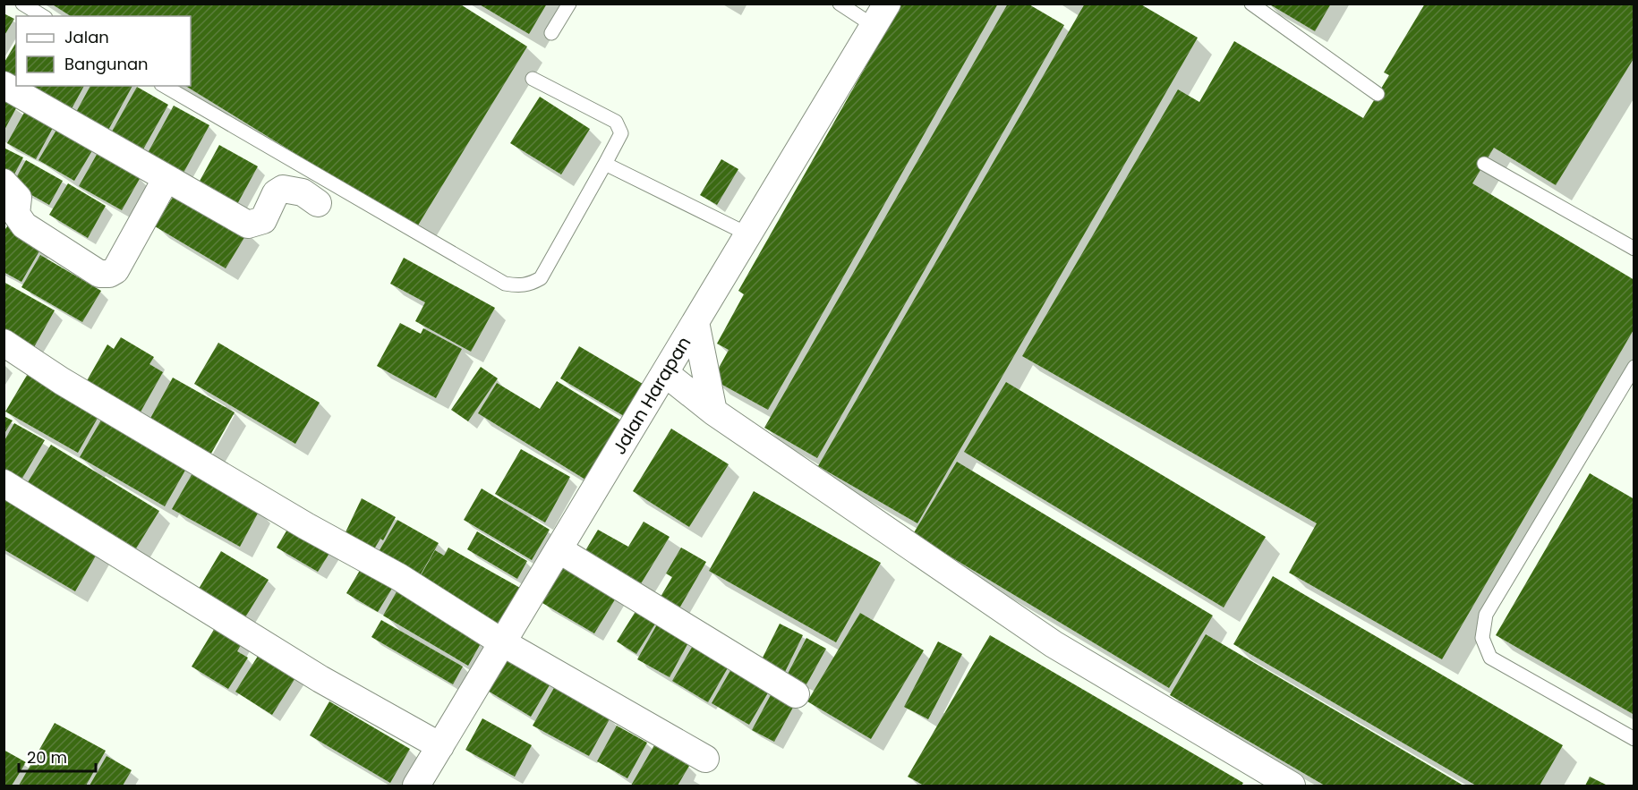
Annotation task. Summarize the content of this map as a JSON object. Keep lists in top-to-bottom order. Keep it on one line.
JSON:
{"streets":{"street":["Jalan Harapan"]},"legend":["Jalan","Bangunan"],"scale_bar":"20 m"}
